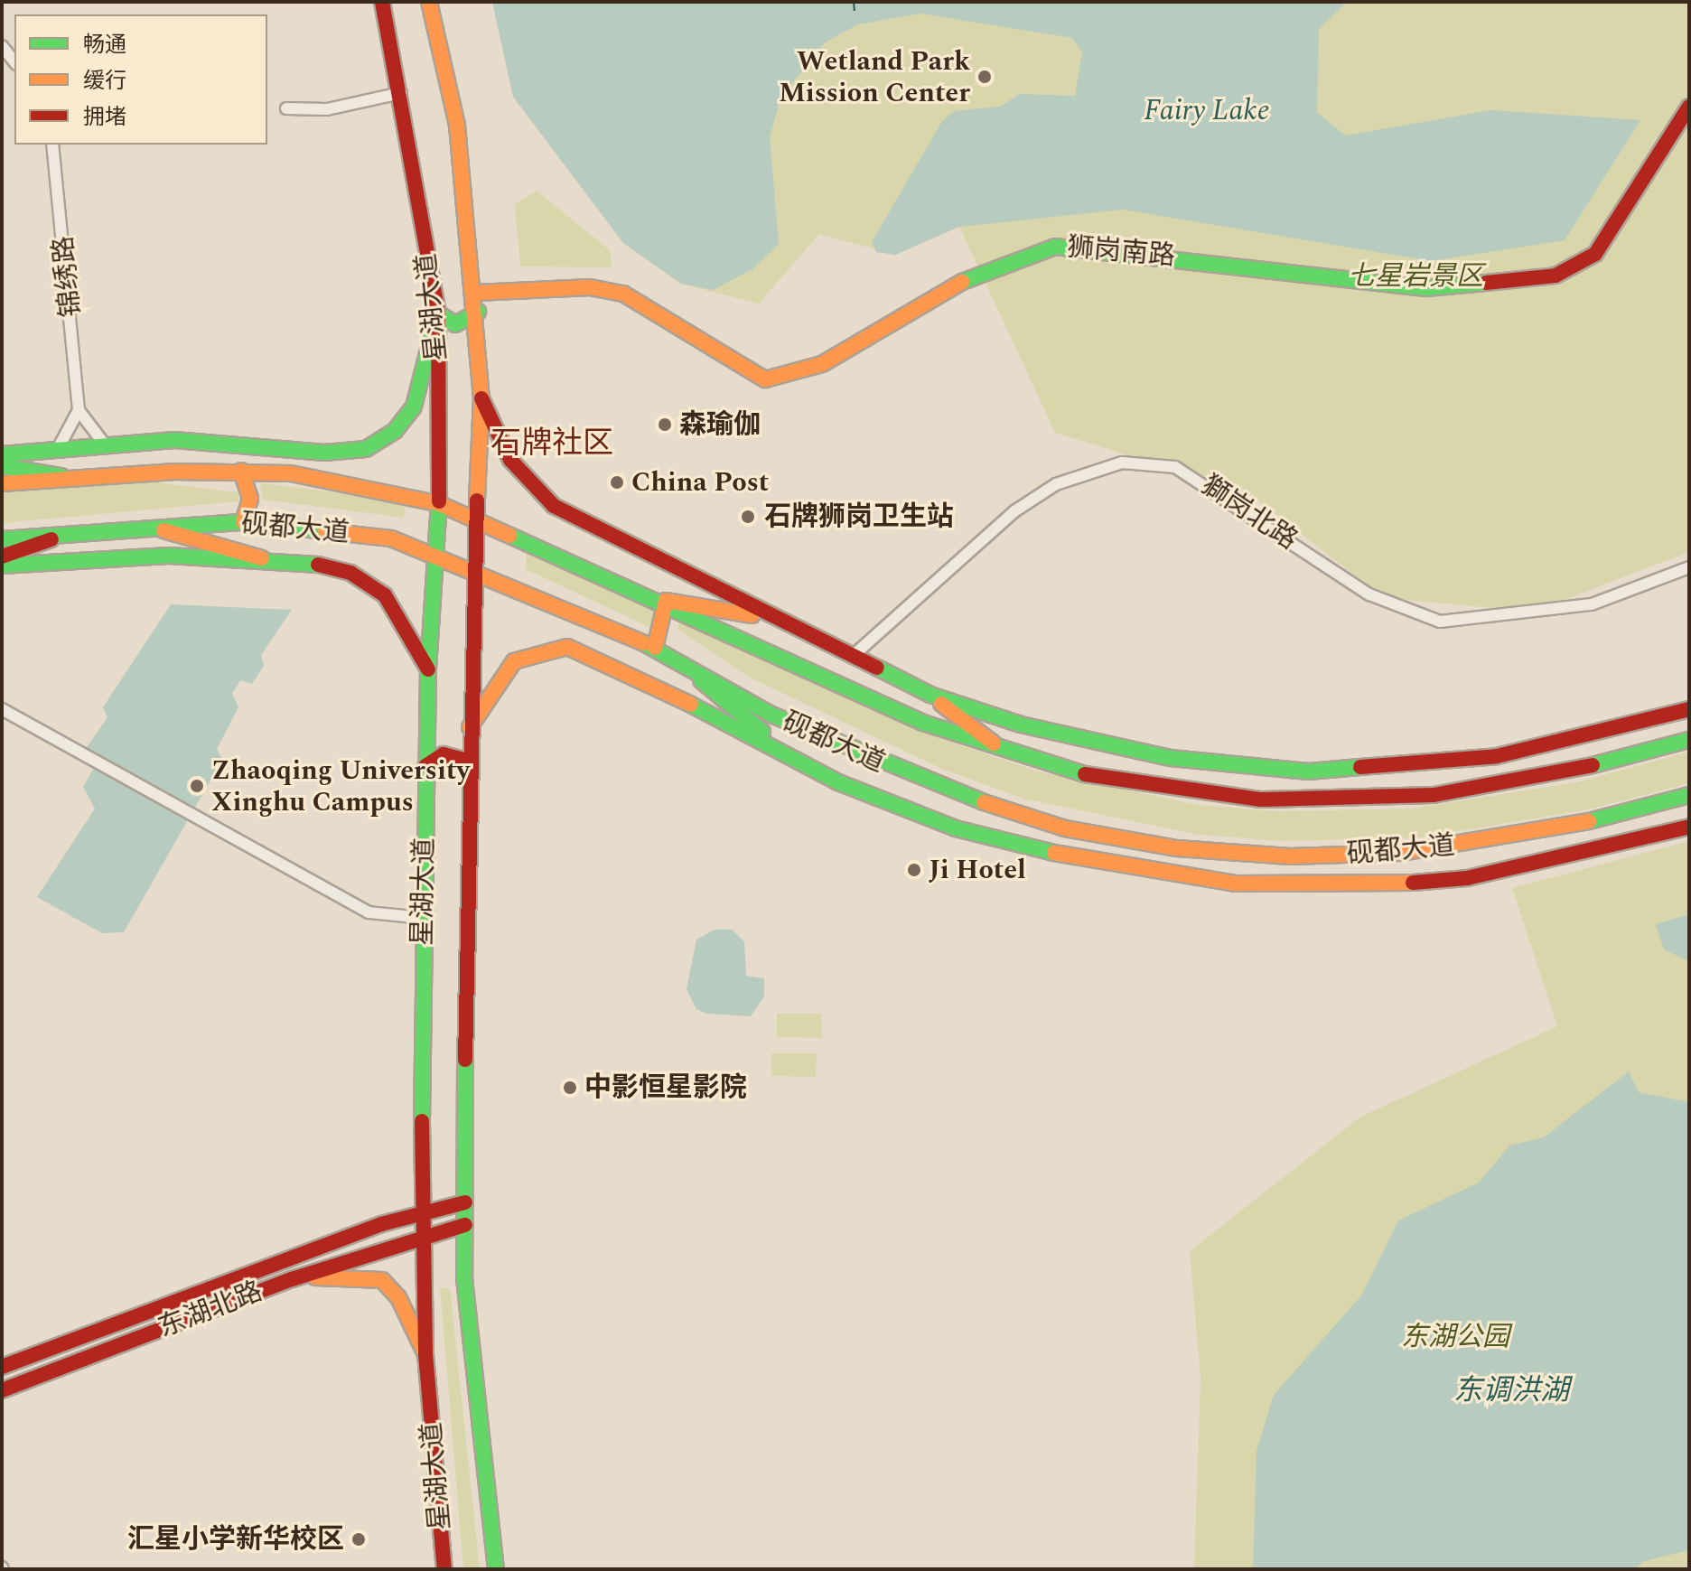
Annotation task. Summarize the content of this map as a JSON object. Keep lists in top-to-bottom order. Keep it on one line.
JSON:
{"streets":{"main road":["狮岗南路","星湖大道","砚都大道","东湖北路"],"street":["锦绣路","獅岗北路"]},"crossings":[["狮岗南路","星湖大道"],["星湖大道","砚都大道"],["星湖大道","东湖北路"]],"districts":["石牌社区"],"water":["Fairy Lake","东调洪湖"],"parks":["七星岩景区","东湖公园"],"places":["Wetland Park Mission Center","森瑜伽","China Post","石牌狮岗卫生站","Zhaoqing University Xinghu Campus","Ji Hotel","中影恒星影院","汇星小学新华校区"],"legend":["畅通","缓行","拥堵"]}
